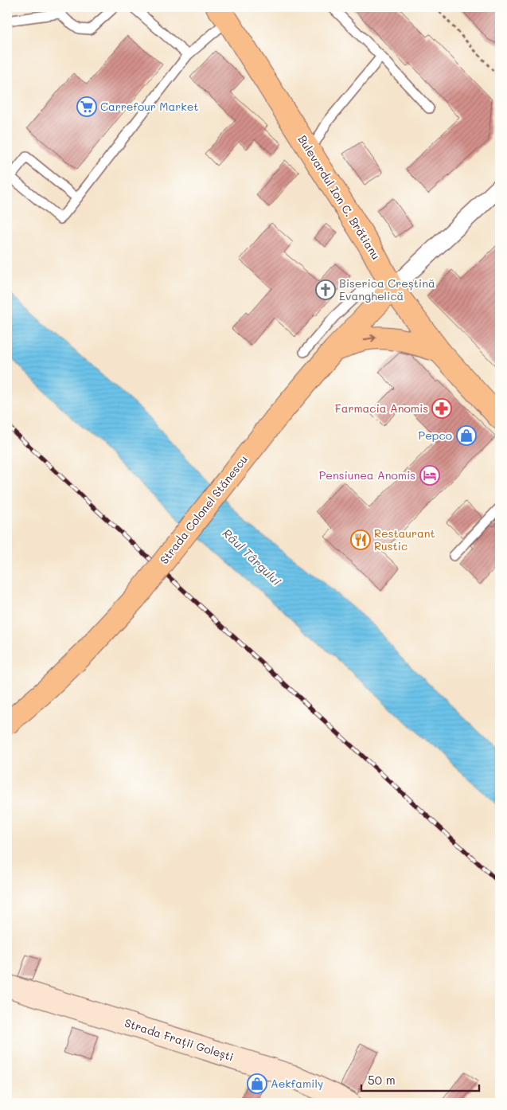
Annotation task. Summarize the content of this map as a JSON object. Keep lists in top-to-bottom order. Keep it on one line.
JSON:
{"streets":{"main road":["Bulevardul Ion C. Brătianu","Strada Colonel Stănescu","Strada Frații Golești"]},"crossings":[["Bulevardul Ion C. Brătianu","Strada Colonel Stănescu"]],"water":["Râul Târgului"],"places":{"supermarket":["Carrefour Market"],"church":["Biserica Creștină Evanghelică"],"pharmacy":["Farmacia Anomis"],"shop":["Pepco","Aekfamily"],"hotel":["Pensiunea Anomis"],"restaurant":["Restaurant Rustic"]},"scale_bar":"50 m"}
